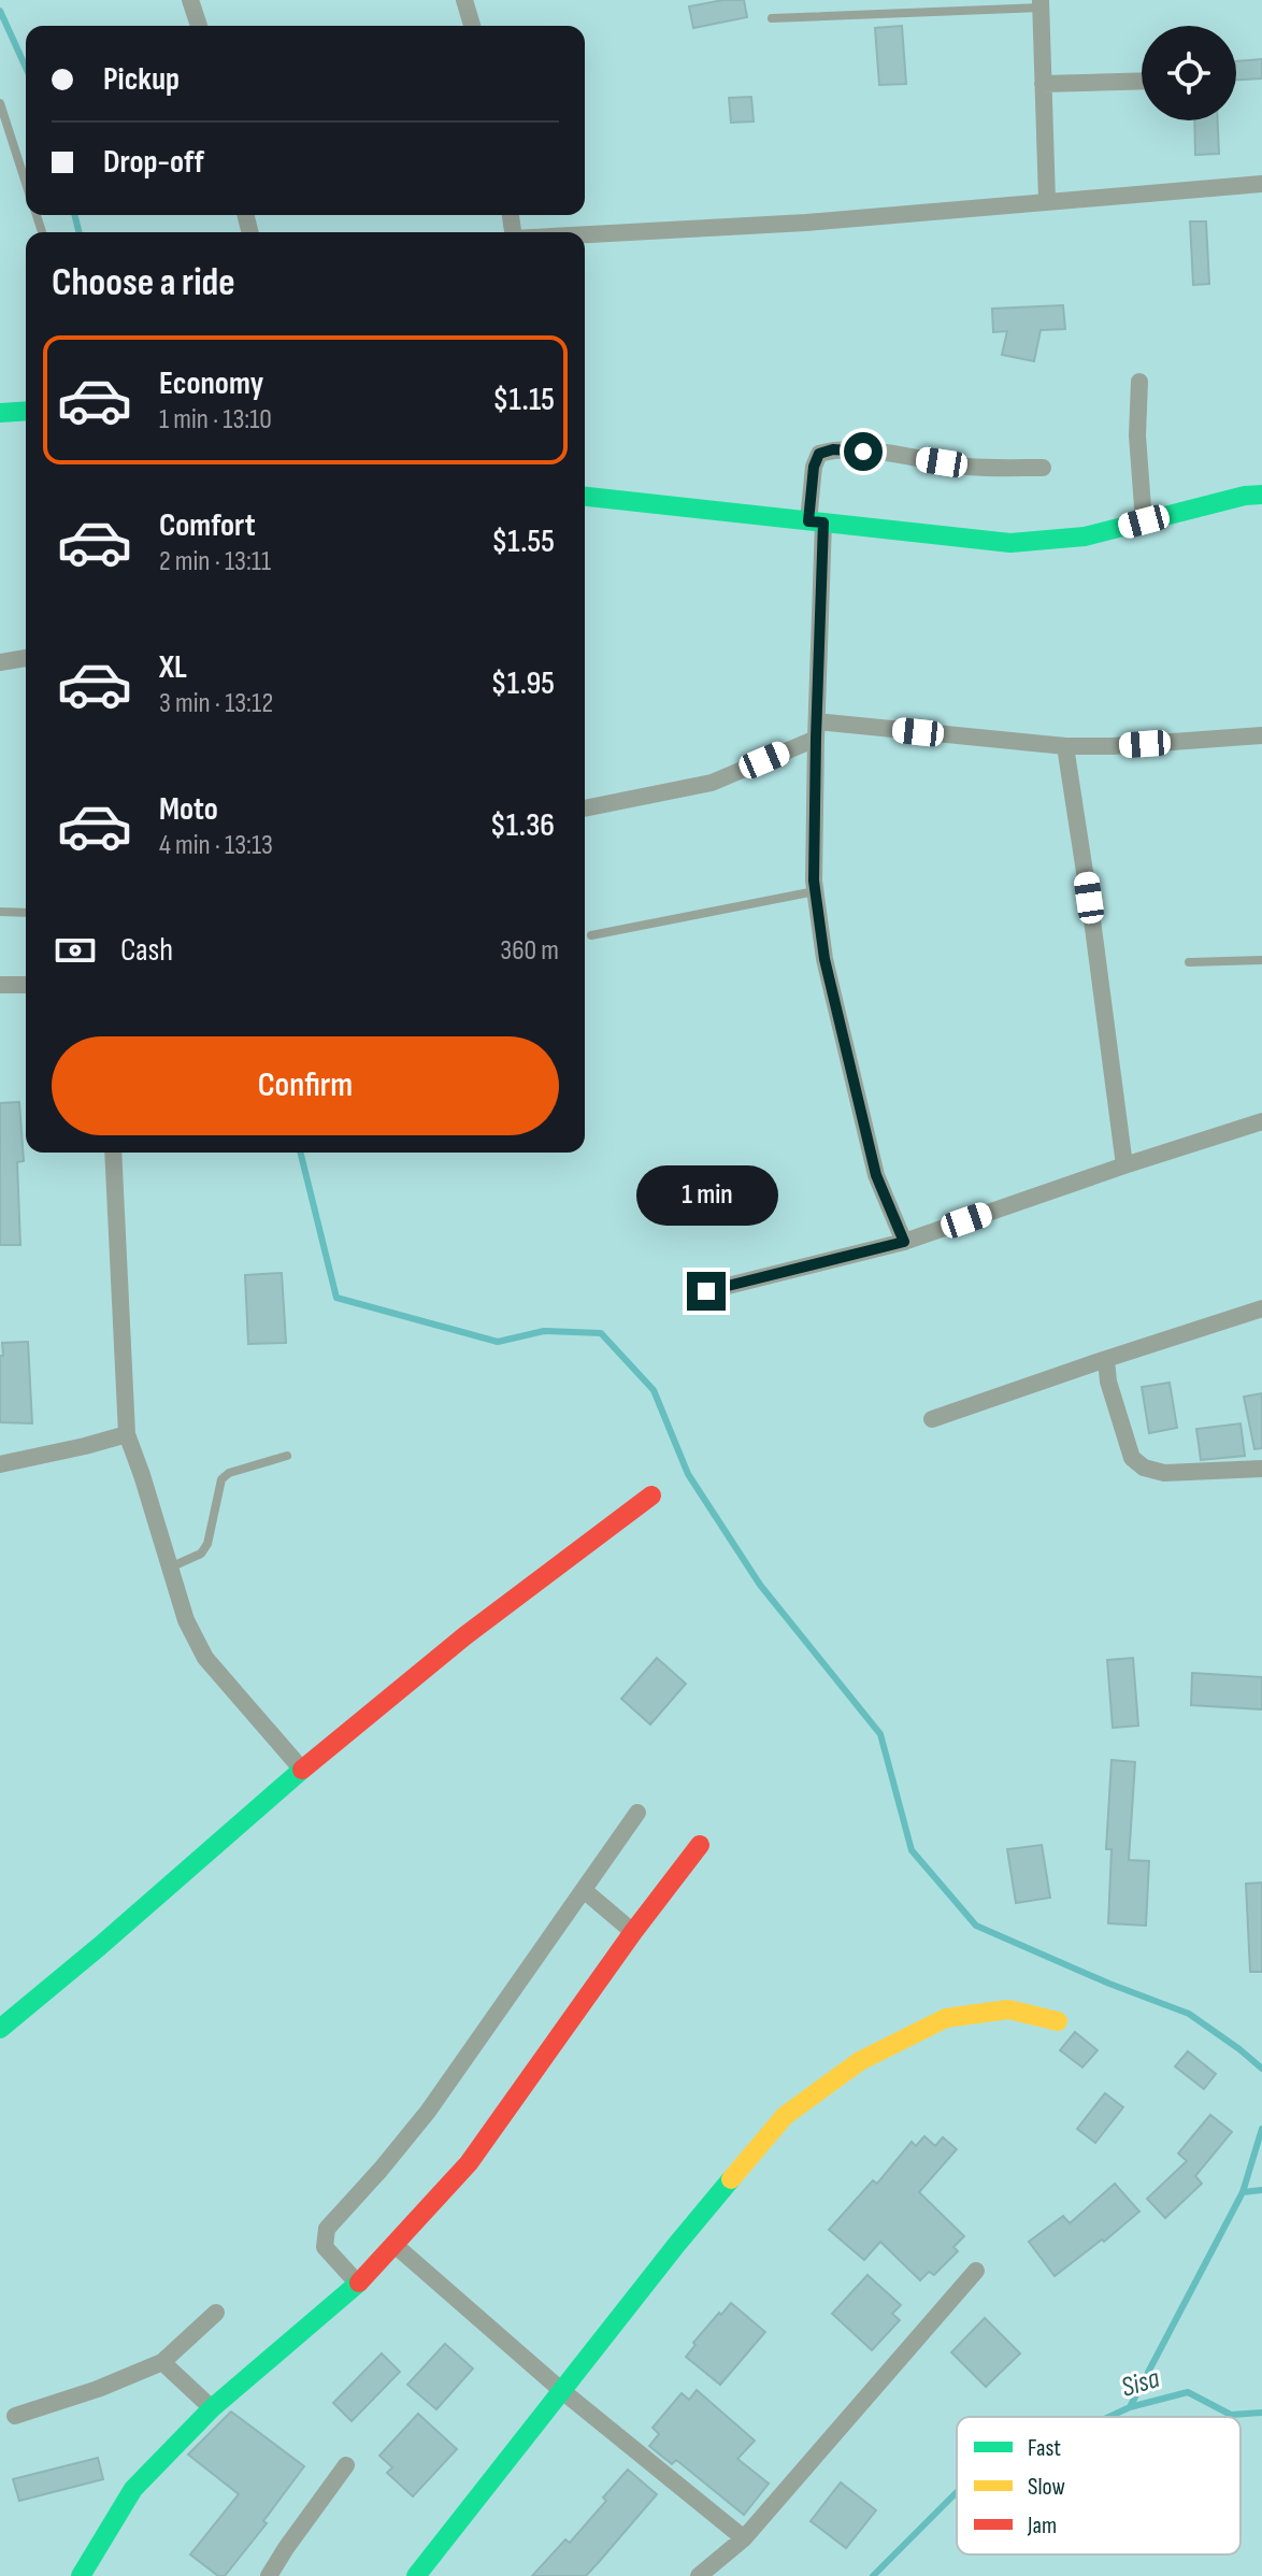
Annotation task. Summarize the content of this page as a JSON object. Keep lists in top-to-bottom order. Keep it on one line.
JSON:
{"water":["Sisa"],"legend":["Fast","Slow","Jam"],"page":{"banner":["Pickup","Drop-off"],"heading":"Choose a ride","list":[{"name":"Economy","note":"1 min · 13:10","value":"$1.15"},{"name":"Comfort","note":"2 min · 13:11","value":"$1.55"},{"name":"XL","note":"3 min · 13:12","value":"$1.95"},{"name":"Moto","note":"4 min · 13:13","value":"$1.36"}],"pay":["Cash","360 m"],"buttons":"Confirm","bubble":"1 min"}}
